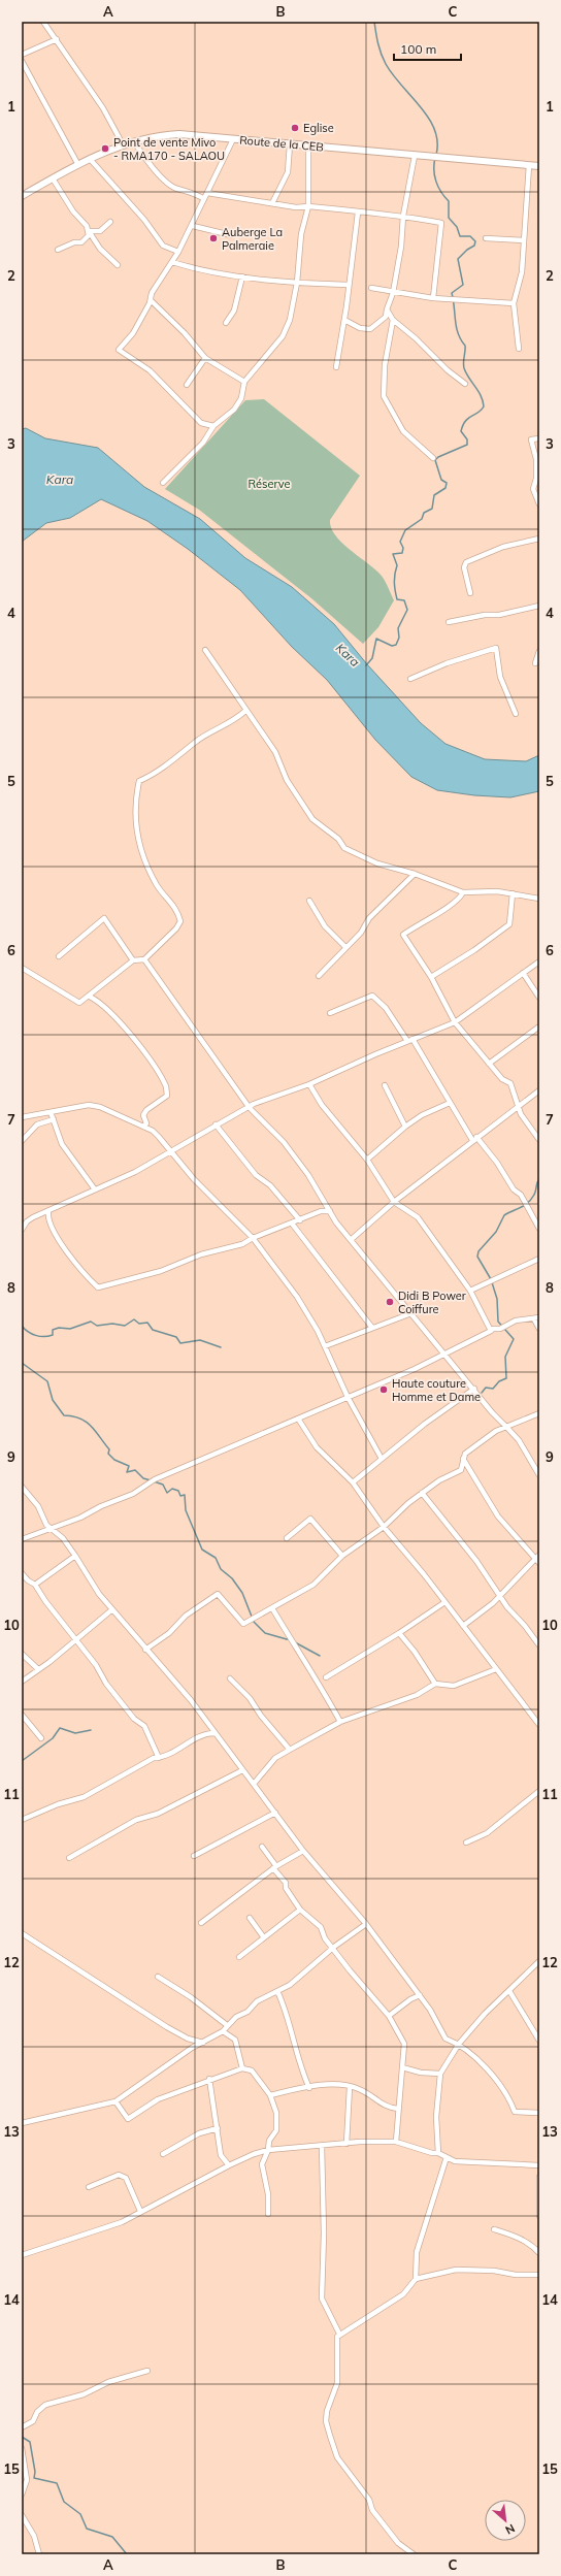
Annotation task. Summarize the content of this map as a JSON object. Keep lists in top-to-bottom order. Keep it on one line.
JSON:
{"streets":{"main road":["Route de la CEB"]},"water":["Kara"],"parks":["Réserve"],"places":["Eglise","Point de vente Mivo - RMA170 - SALAOU","Auberge La Palmeraie","Didi B Power Coiffure","Haute couture Homme et Dame"],"scale_bar":"100 m","north":"bottom right","grid":{"columns":["A","B","C"],"rows":["1","2","3","4","5","6","7","8","9","10","11","12","13","14","15"]}}
